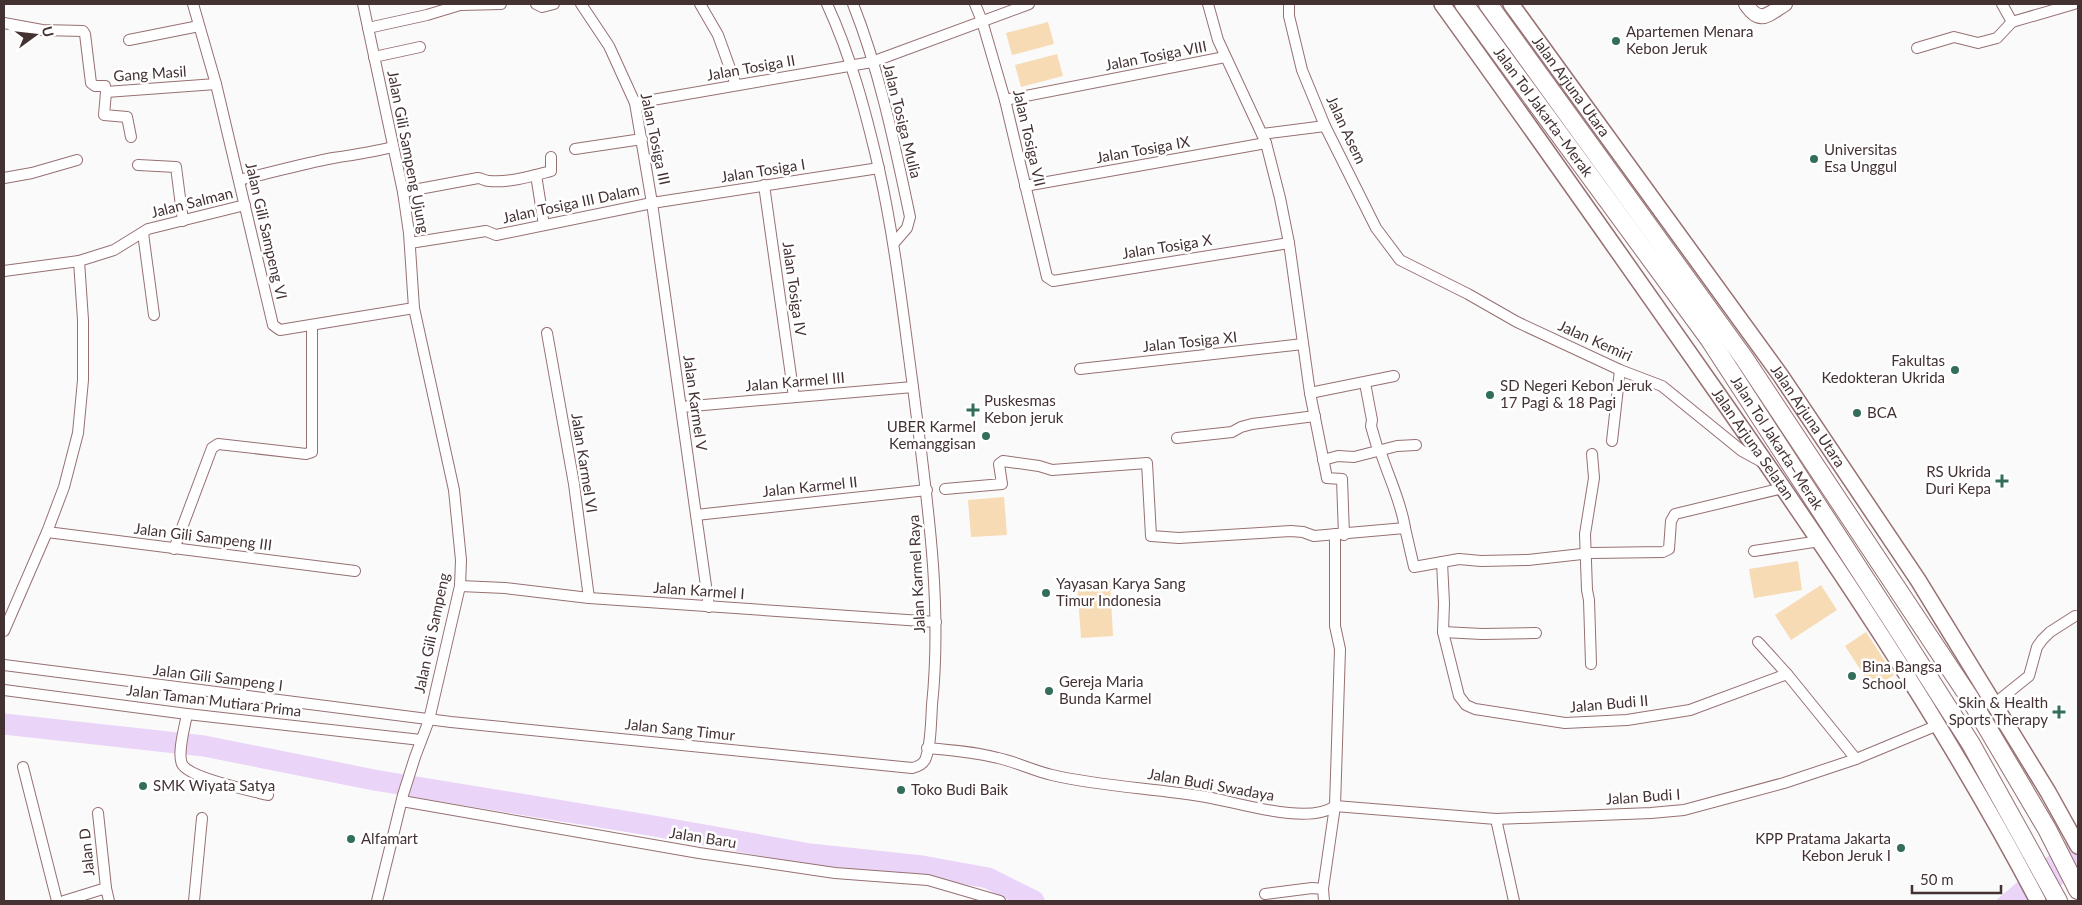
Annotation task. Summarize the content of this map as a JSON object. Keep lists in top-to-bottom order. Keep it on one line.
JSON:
{"streets":{"highway":["Jalan Tol Jakarta–Merak"],"main road":["Jalan Arjuna Utara","Jalan Arjuna Selatan"],"street":["Jalan Tosiga VIII","Jalan Tosiga II","Gang Masil","Jalan Tosiga Mulia","Jalan Asem","Jalan Tosiga VII","Jalan Tosiga III","Jalan Tosiga IX","Jalan Gili Sampeng Ujung","Jalan Tosiga I","Jalan Salman","Jalan Tosiga III Dalam","Jalan Gili Sampeng VI","Jalan Tosiga X","Jalan Tosiga IV","Jalan Kemiri","Jalan Tosiga XI","Jalan Karmel III","Jalan Karmel V","Jalan Karmel VI","Jalan Karmel II","Jalan Gili Sampeng III","Jalan Karmel Raya","Jalan Karmel I","Jalan Gili Sampeng","Jalan Gili Sampeng I","Jalan Taman Mutiara Prima","Jalan Budi II","Jalan Sang Timur","Jalan Budi Swadaya","Jalan Budi I","Jalan Baru","Jalan D"]},"crossings":[["Jalan Tosiga VIII","Jalan Tosiga VII"],["Jalan Tosiga VIII","Jalan Tosiga IX"],["Jalan Tosiga VIII","Jalan Tosiga X"],["Jalan Tosiga VIII","Jalan Tosiga XI"],["Jalan Tosiga II","Jalan Tosiga Mulia"],["Jalan Tosiga II","Jalan Tosiga VII"],["Jalan Tosiga II","Jalan Tosiga III"],["Gang Masil","Jalan Gili Sampeng VI"],["Jalan Tol Jakarta–Merak","Jalan Arjuna Selatan"],["Jalan Asem","Jalan Tosiga IX"],["Jalan Asem","Jalan Kemiri"],["Jalan Tosiga VII","Jalan Tosiga IX"],["Jalan Tosiga VII","Jalan Tosiga X"],["Jalan Tosiga III","Jalan Tosiga I"],["Jalan Tosiga III","Jalan Tosiga III Dalam"],["Jalan Tosiga III","Jalan Karmel V"],["Jalan Gili Sampeng Ujung","Jalan Tosiga III Dalam"],["Jalan Gili Sampeng Ujung","Jalan Gili Sampeng VI"],["Jalan Gili Sampeng Ujung","Jalan Gili Sampeng"],["Jalan Tosiga I","Jalan Tosiga III Dalam"],["Jalan Tosiga I","Jalan Tosiga IV"],["Jalan Tosiga I","Jalan Karmel V"],["Jalan Salman","Jalan Gili Sampeng VI"],["Jalan Tosiga III Dalam","Jalan Karmel V"],["Jalan Gili Sampeng VI","Jalan Gili Sampeng"],["Jalan Tosiga IV","Jalan Karmel III"],["Jalan Kemiri","Jalan Arjuna Selatan"],["Jalan Karmel III","Jalan Karmel V"],["Jalan Karmel III","Jalan Karmel Raya"],["Jalan Karmel V","Jalan Karmel II"],["Jalan Karmel V","Jalan Karmel I"],["Jalan Arjuna Selatan","Jalan Budi I"],["Jalan Karmel VI","Jalan Karmel I"],["Jalan Karmel II","Jalan Karmel Raya"],["Jalan Karmel Raya","Jalan Karmel I"],["Jalan Karmel Raya","Jalan Sang Timur"],["Jalan Karmel Raya","Jalan Budi Swadaya"],["Jalan Karmel I","Jalan Gili Sampeng"],["Jalan Gili Sampeng","Jalan Gili Sampeng I"],["Jalan Gili Sampeng","Jalan Taman Mutiara Prima"],["Jalan Gili Sampeng","Jalan Sang Timur"],["Jalan Gili Sampeng","Jalan Baru"],["Jalan Gili Sampeng I","Jalan Sang Timur"],["Jalan Budi Swadaya","Jalan Budi I"]],"places":{"other":["Apartemen Menara Kebon Jeruk","Universitas Esa Unggul","Fakultas Kedokteran Ukrida","SD Negeri Kebon Jeruk 17 Pagi & 18 Pagi","BCA","UBER Karmel Kemanggisan","Yayasan Karya Sang Timur Indonesia","Bina Bangsa School","Gereja Maria Bunda Karmel","SMK Wiyata Satya","Toko Budi Baik","Alfamart","KPP Pratama Jakarta Kebon Jeruk I"],"health":["Puskesmas Kebon jeruk","RS Ukrida Duri Kepa","Skin & Health Sports Therapy"]},"scale_bar":"50 m","north":"right"}
